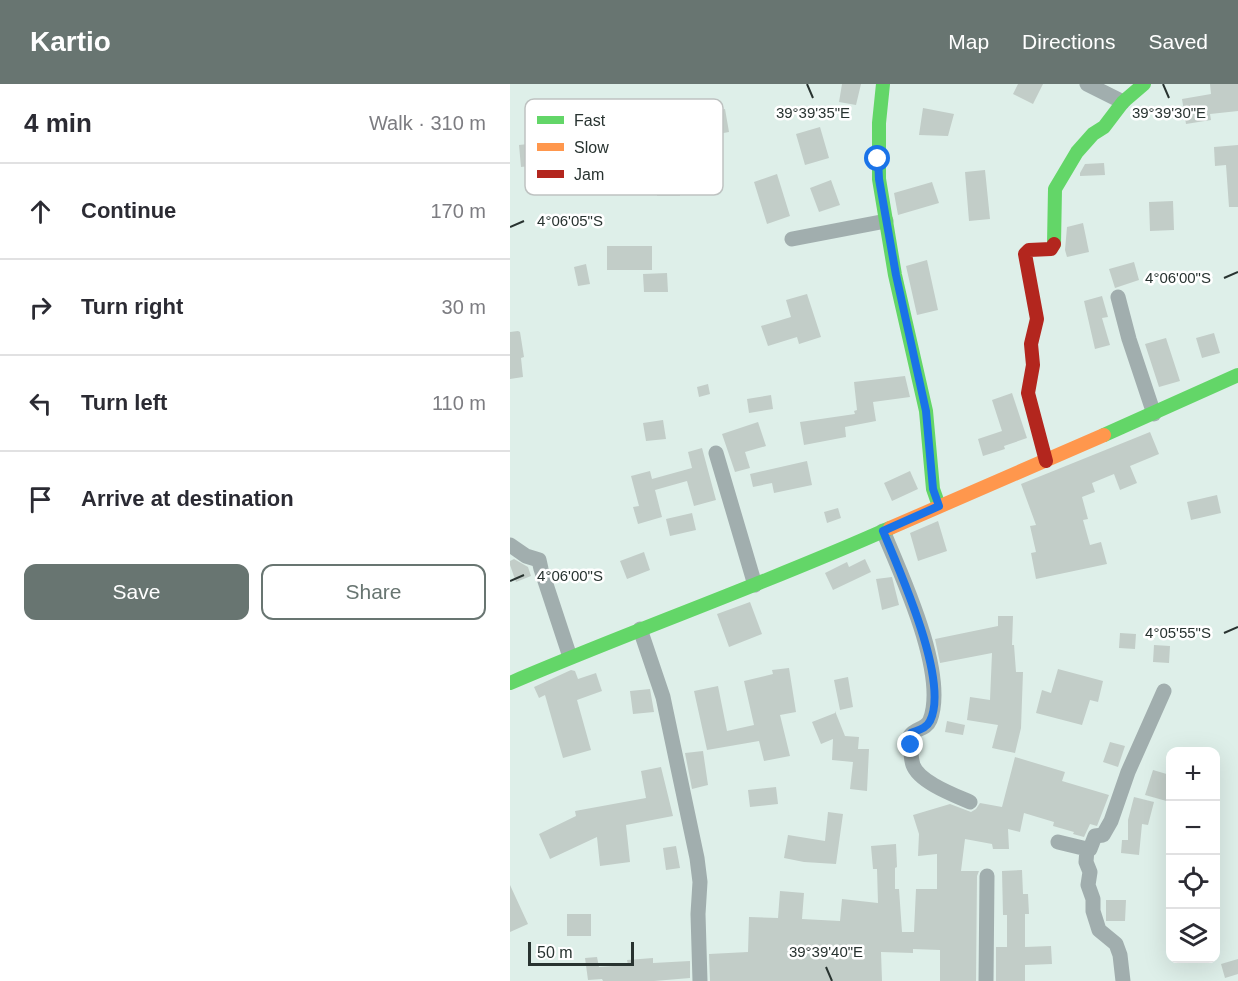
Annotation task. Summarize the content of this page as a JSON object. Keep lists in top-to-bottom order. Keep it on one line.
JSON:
{"legend":["Fast","Slow","Jam"],"scale_bar":"50 m","page":{"header":"Kartio","nav":["Map","Directions","Saved"],"heading":["4 min","Walk · 310 m"],"list":[["Continue","170 m"],["Turn right","30 m"],["Turn left","110 m"],"Arrive at destination"],"buttons":["Save","Share"],"map_buttons":["+","−"],"scale":"50 m"},"coordinates":["39°39'35\"E","39°39'30\"E","4°06'05\"S","4°06'00\"S","4°05'55\"S","39°39'40\"E"]}
